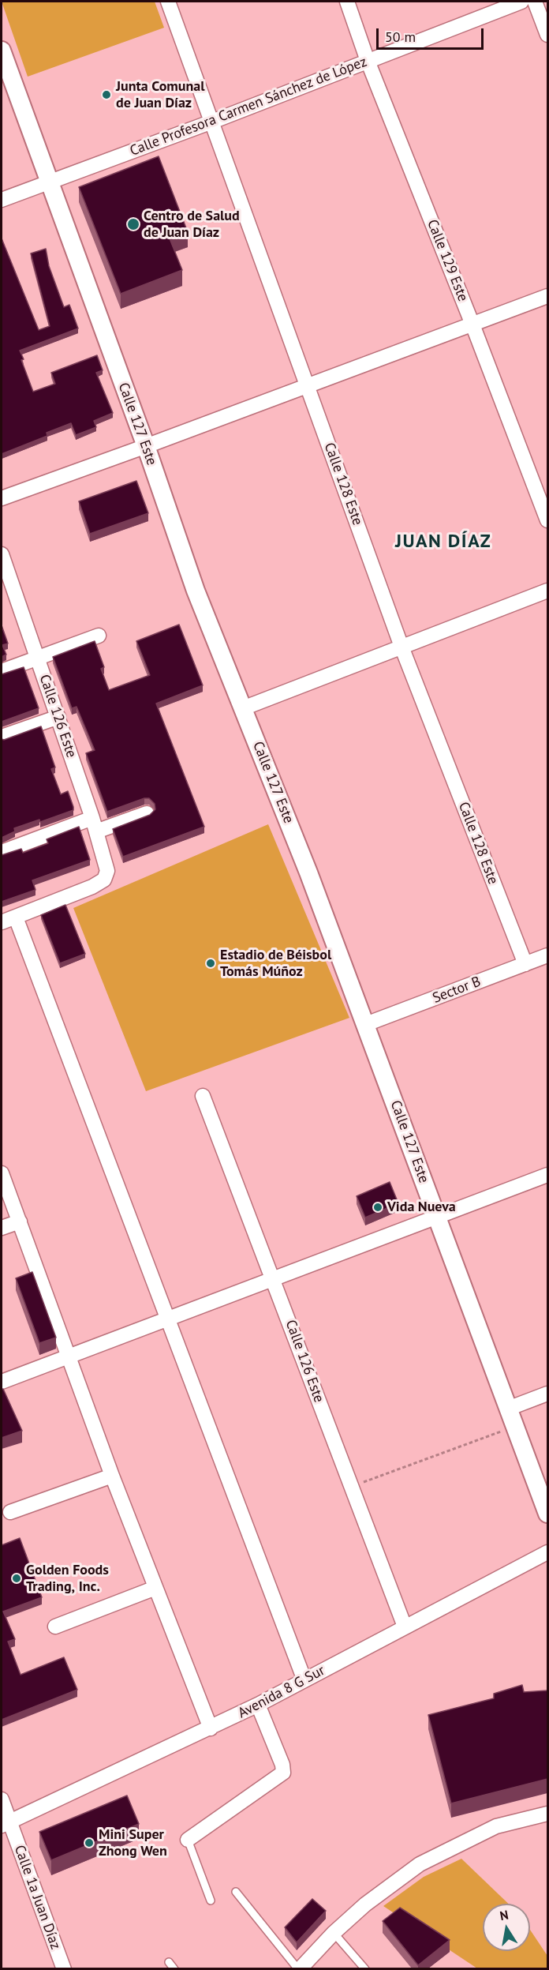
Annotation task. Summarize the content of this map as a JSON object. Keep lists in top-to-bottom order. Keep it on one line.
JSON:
{"streets":{"street":["Calle Profesora Carmen Sánchez de López","Calle 129 Este","Calle 127 Este","Calle 128 Este","Calle 126 Este","Sector B","Avenida 8 G Sur","Calle 1a Juan Díaz"]},"crossings":[["Calle Profesora Carmen Sánchez de López","Calle 129 Este"],["Calle Profesora Carmen Sánchez de López","Calle 127 Este"],["Calle Profesora Carmen Sánchez de López","Calle 128 Este"],["Calle 127 Este","Sector B"],["Calle 128 Este","Sector B"],["Calle 126 Este","Avenida 8 G Sur"],["Avenida 8 G Sur","Calle 1a Juan Díaz"]],"districts":["JUAN DÍAZ"],"places":["Junta Comunal de Juan Díaz","Centro de Salud de Juan Díaz","Estadio de Béisbol Tomás Múñoz","Vida Nueva","Golden Foods Trading, Inc.","Mini Super Zhong Wen"],"scale_bar":"50 m","north":"top"}
